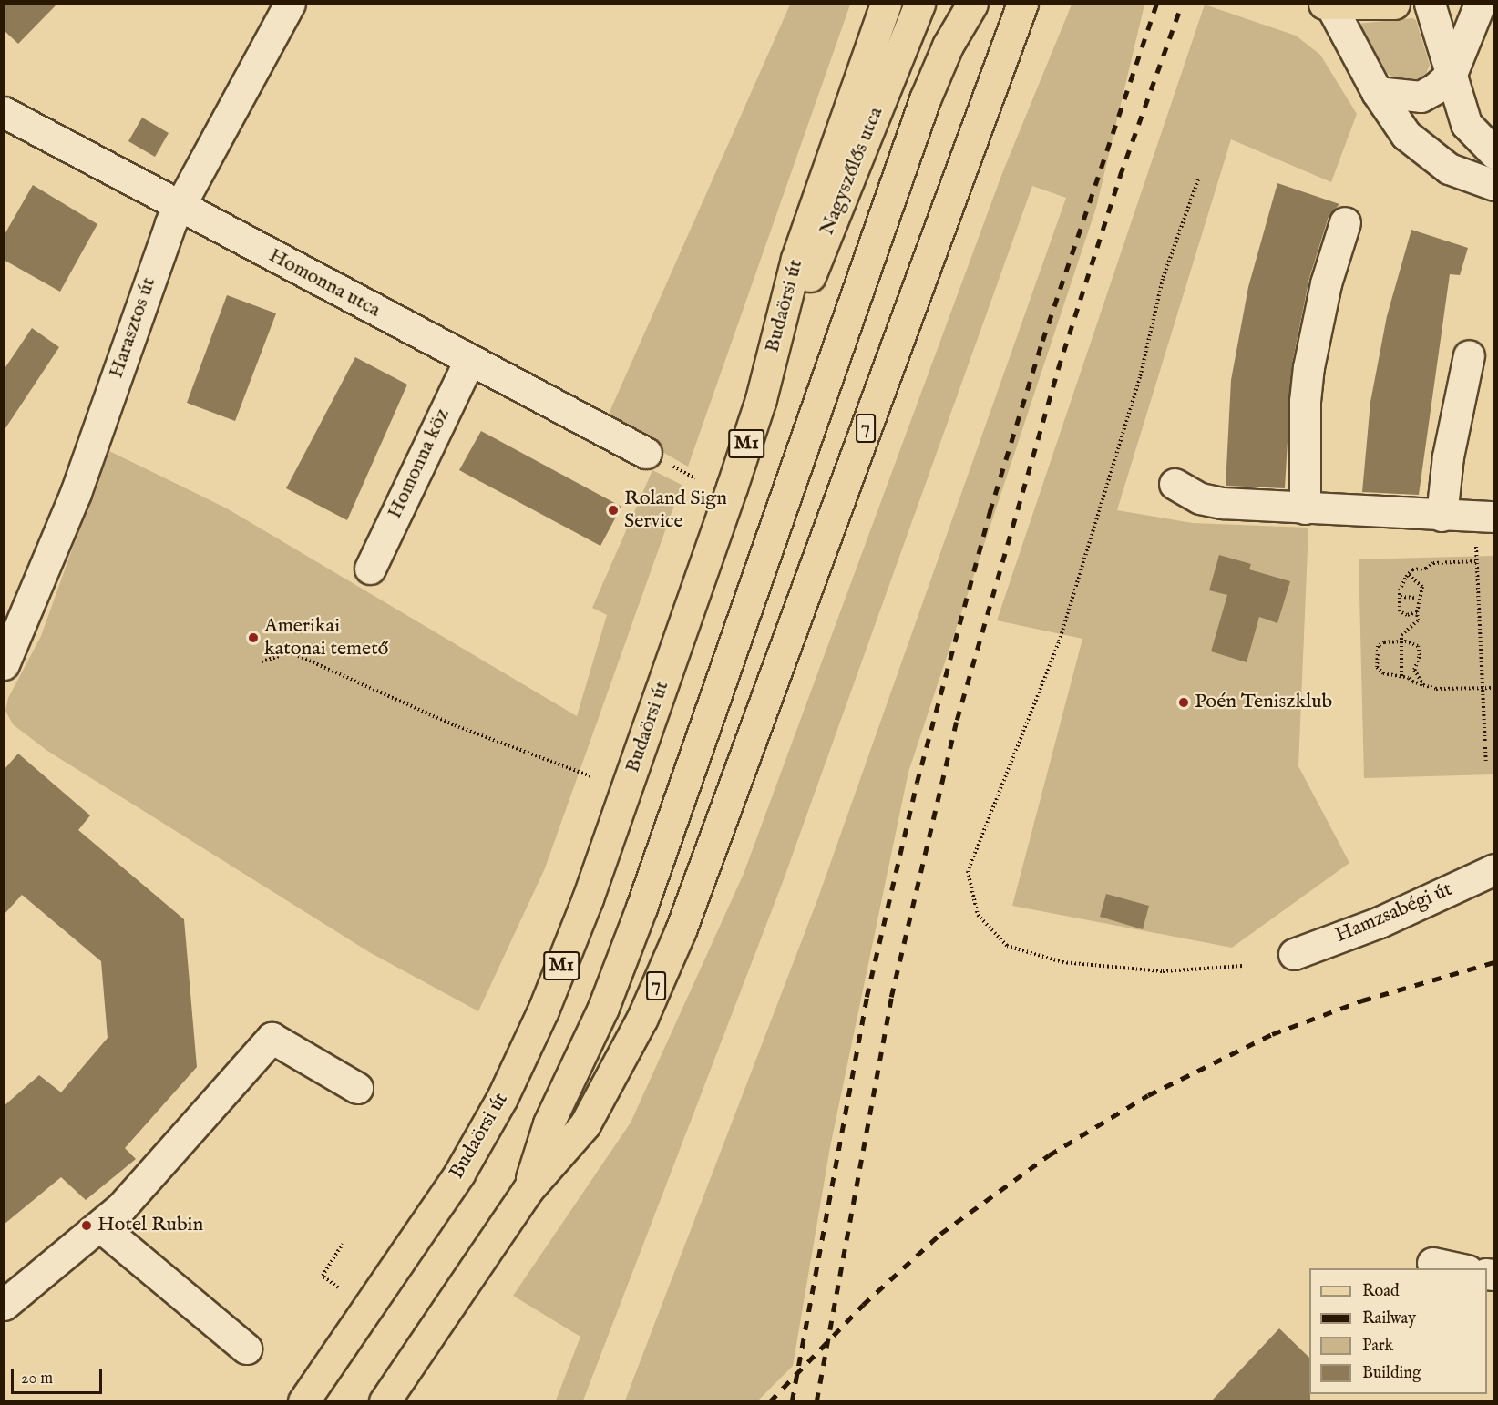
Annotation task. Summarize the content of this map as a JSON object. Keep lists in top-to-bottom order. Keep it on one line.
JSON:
{"streets":{"main road":["Nagyszőlős utca","Budaörsi út","7","M1"],"street":["Homonna utca","Harasztos út","Homonna köz","Hamzsabégi út"]},"crossings":[["Nagyszőlős utca","Budaörsi út"],["Homonna utca","Harasztos út"],["Homonna utca","Homonna köz"]],"places":["Roland Sign Service","Amerikai katonai temető","Poén Teniszklub","Hotel Rubin"],"legend":["Road","Railway","Park","Building"],"scale_bar":"20 m"}
